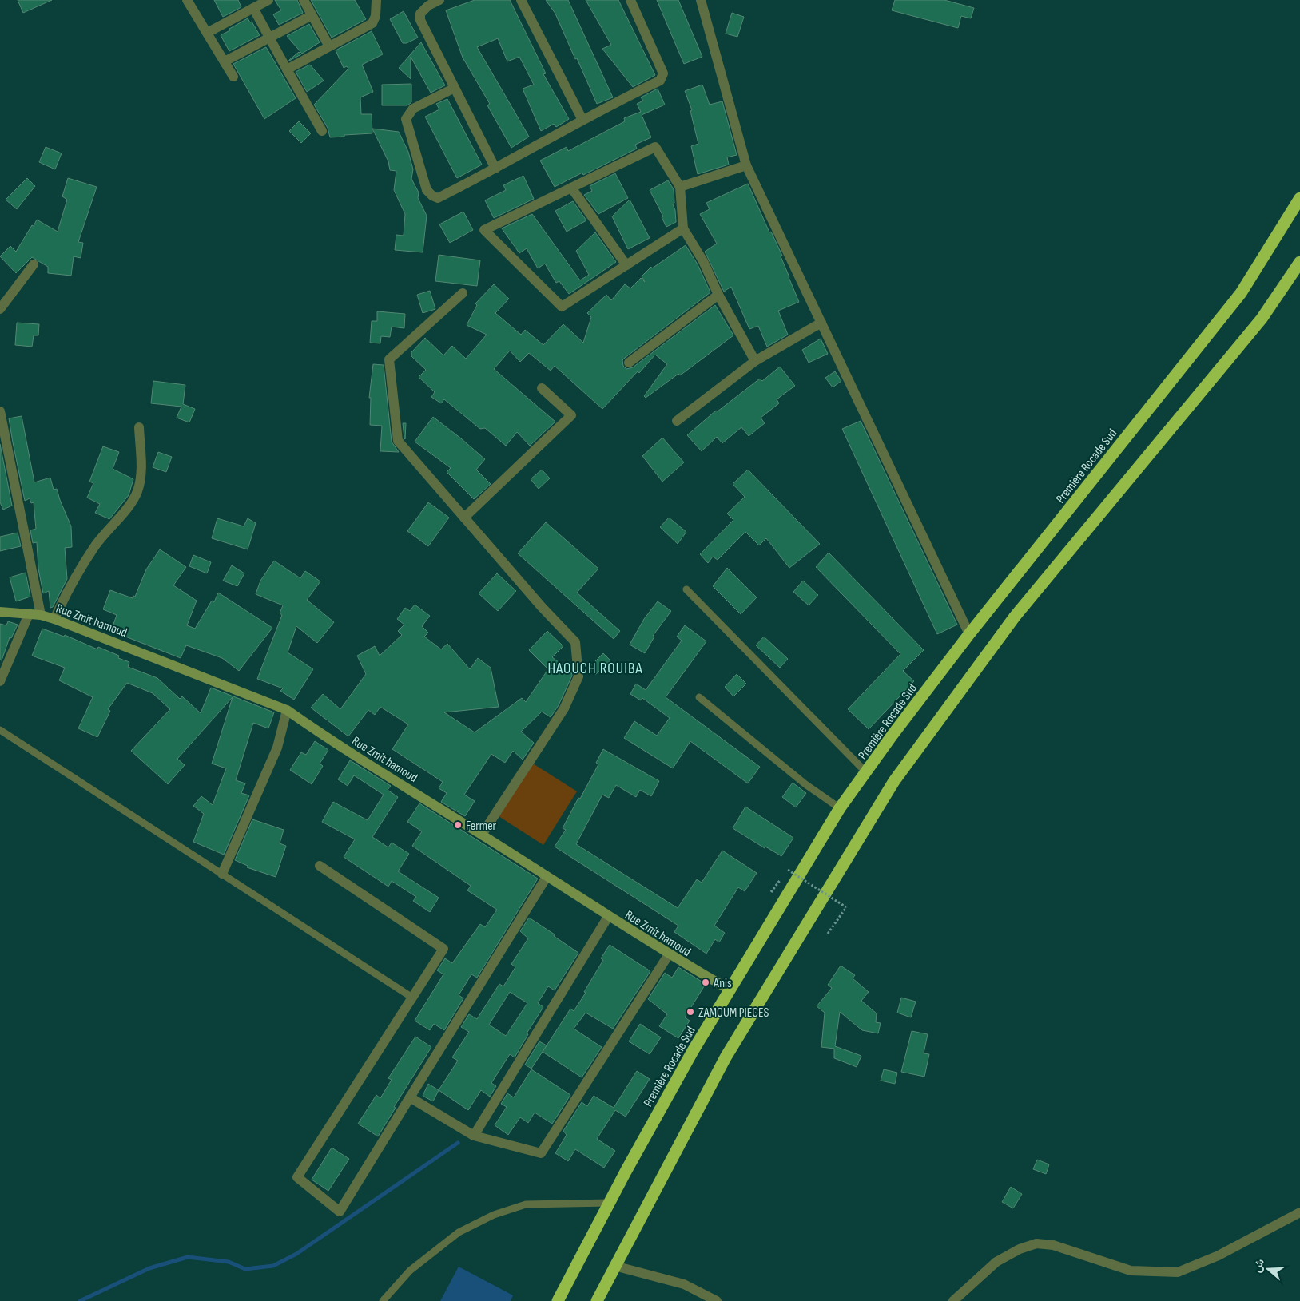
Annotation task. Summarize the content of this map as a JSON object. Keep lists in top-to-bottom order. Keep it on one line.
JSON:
{"streets":{"highway":["Première Rocade Sud"],"street":["Rue Zmit hamoud"]},"crossings":[["Première Rocade Sud","Rue Zmit hamoud"]],"districts":["HAOUCH ROUIBA"],"places":["Fermer","Anis","ZAMOUM PIECES"],"north":"left"}
